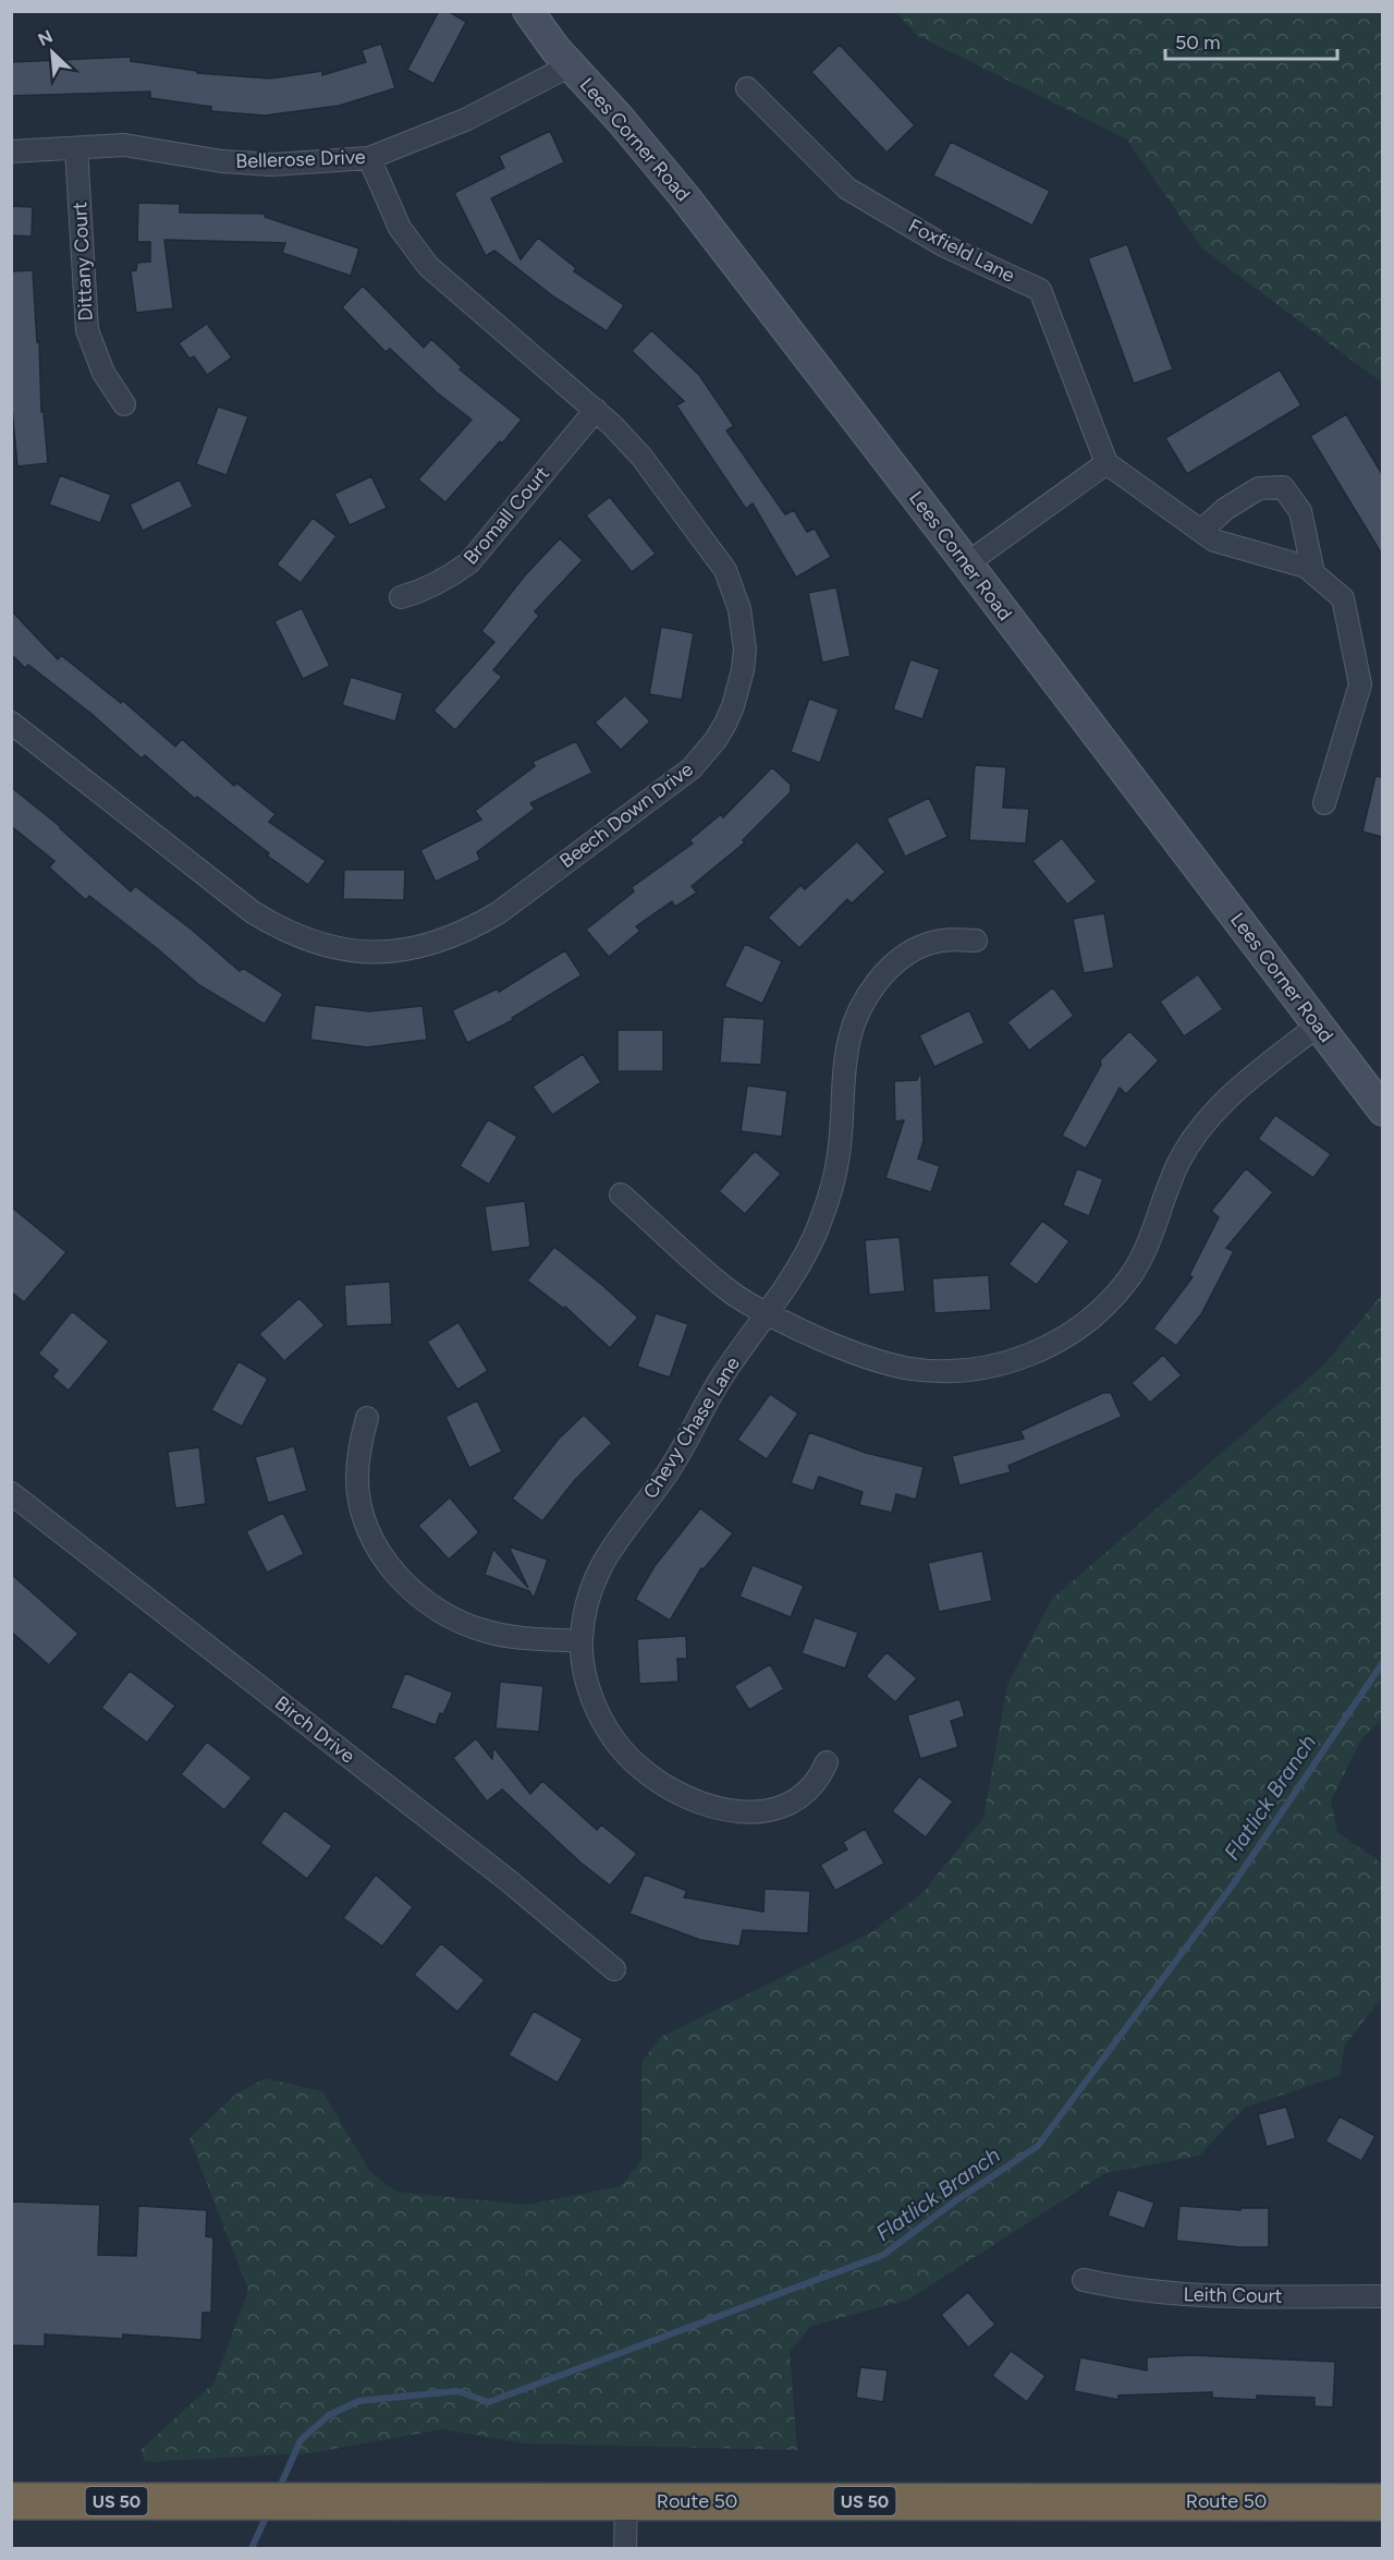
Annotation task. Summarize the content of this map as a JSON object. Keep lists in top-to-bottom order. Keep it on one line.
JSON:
{"streets":{"highway":["US 50","Route 50"],"street":["Lees Corner Road","Bellerose Drive","Foxfield Lane","Dittany Court","Bromall Court","Beech Down Drive","Chevy Chase Lane","Birch Drive","Leith Court"]},"crossings":[["Lees Corner Road","Bellerose Drive"],["Bellerose Drive","Dittany Court"],["Bellerose Drive","Beech Down Drive"],["Bromall Court","Beech Down Drive"]],"water":["Flatlick Branch"],"scale_bar":"50 m","north":"top left"}
